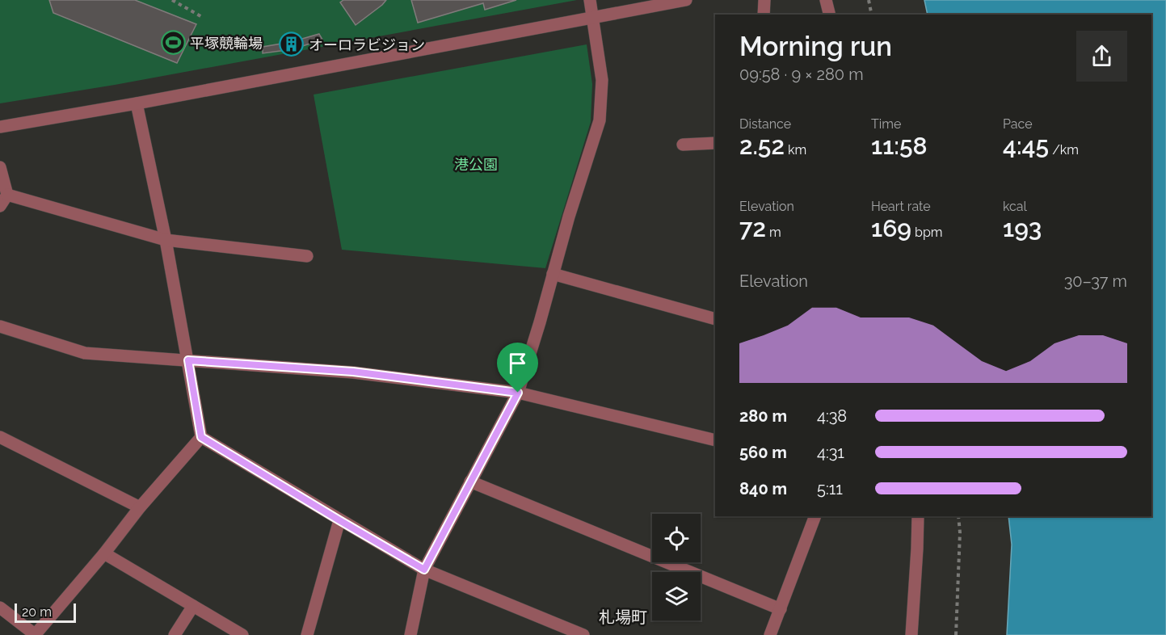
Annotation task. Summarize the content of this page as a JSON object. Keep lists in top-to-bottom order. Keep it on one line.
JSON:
{"districts":["札場町"],"parks":["港公園"],"places":{"sports":["平塚競輪場"],"building":["オーロラビジョン"]},"scale_bar":"20 m","page":{"heading":["Morning run","09:58 · 9 × 280 m"],"stats":[["Distance","2.52 km"],["Time","11:58"],["Pace","4:45 /km"],["Elevation","72 m"],["Heart rate","169 bpm"],["kcal","193"]],"chart":["Elevation","30–37 m"],"list":[{"name":"280 m","note":"4:38"},{"name":"560 m","note":"4:31"},{"name":"840 m","note":"5:11"}],"scale":"20 m"}}
